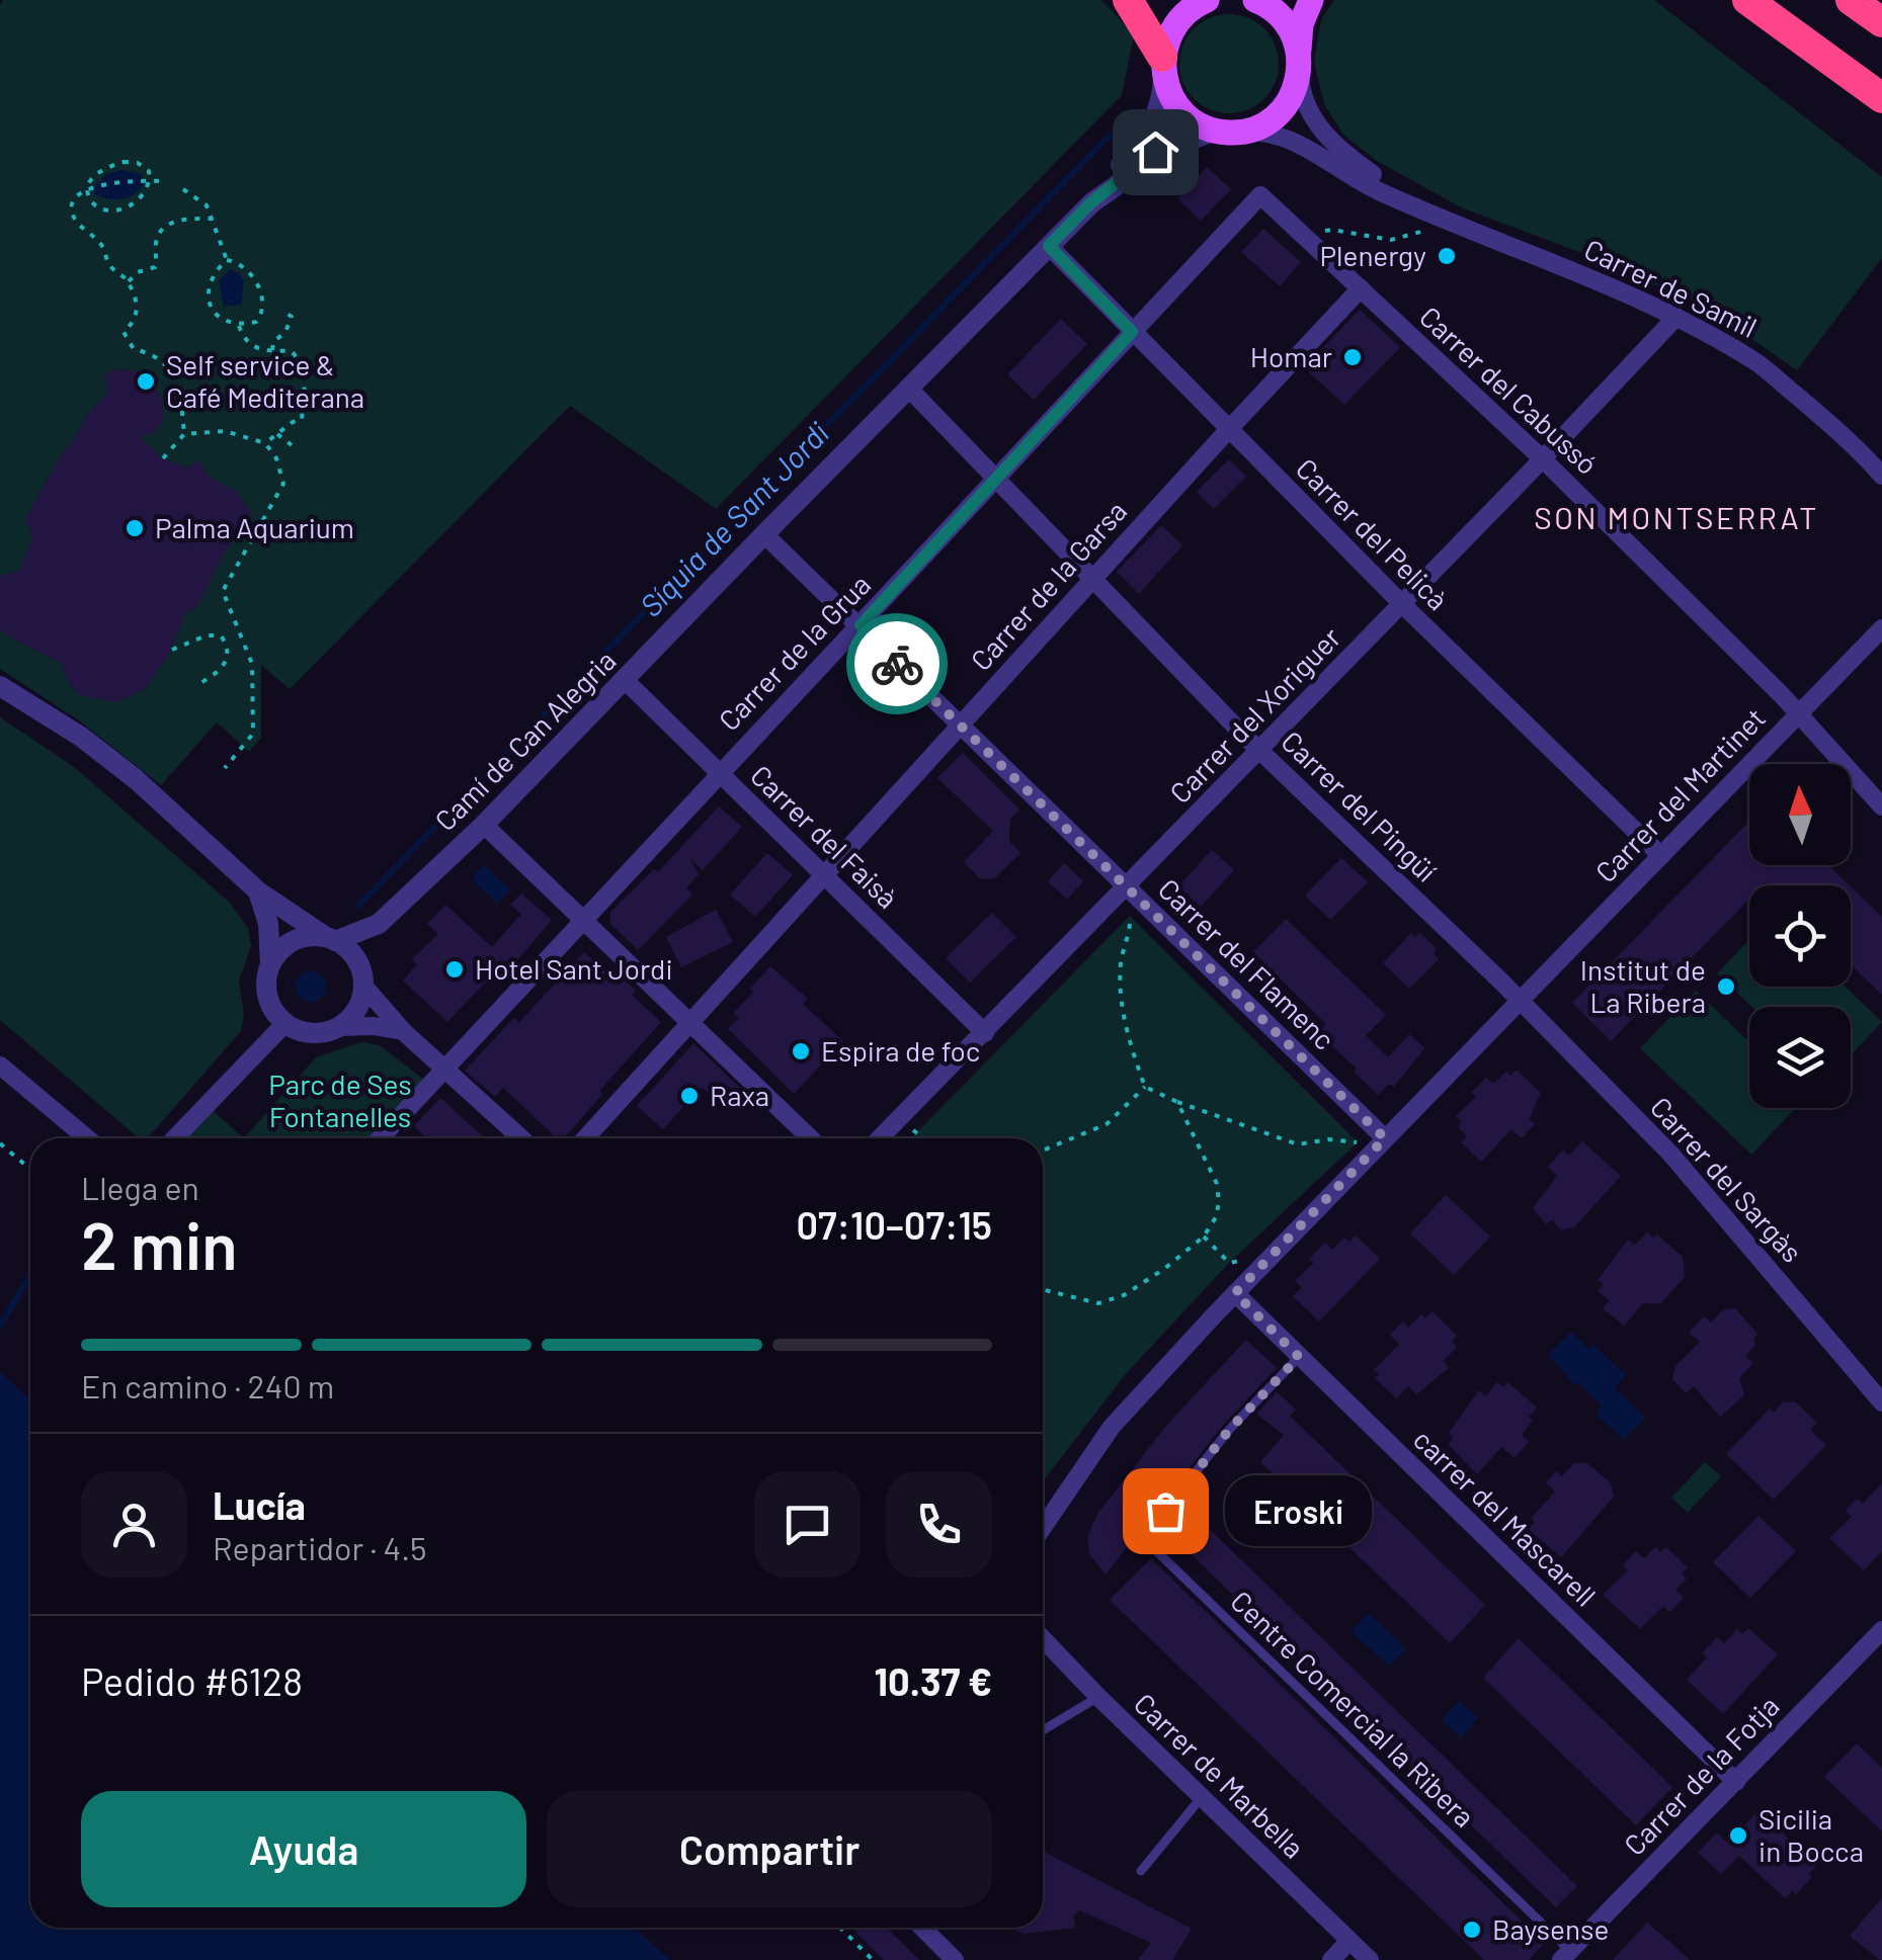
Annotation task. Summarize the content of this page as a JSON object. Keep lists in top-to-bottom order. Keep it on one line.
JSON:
{"streets":{"street":["Carrer de Samil","Carrer del Cabussó","Carrer del Pelicà","Carrer de la Garsa","Carrer de la Grua","Carrer del Xoriguer","Camí de Can Alegria","Carrer del Martinet","Carrer del Pingüí","Carrer del Faisà","Carrer del Flamenc","Carrer del Sargàs","carrer del Mascarell","Carrer de Marbella","Carrer de la Fotja"],"lane":["Centre Comercial la Ribera"]},"crossings":[["Carrer de Samil","Carrer del Xoriguer"],["Carrer del Cabussó","Carrer de la Garsa"],["Carrer del Cabussó","Carrer de la Grua"],["Carrer del Cabussó","Carrer del Xoriguer"],["Carrer del Cabussó","Carrer del Martinet"],["Carrer del Pelicà","Carrer de la Garsa"],["Carrer del Pelicà","Carrer de la Grua"],["Carrer del Pelicà","Carrer del Xoriguer"],["Carrer del Pelicà","Camí de Can Alegria"],["Carrer del Pelicà","Carrer del Martinet"],["Carrer de la Garsa","Carrer del Pingüí"],["Carrer de la Garsa","Carrer del Faisà"],["Carrer de la Garsa","Carrer del Flamenc"],["Carrer de la Grua","Carrer del Pingüí"],["Carrer de la Grua","Carrer del Faisà"],["Carrer de la Grua","Carrer del Flamenc"],["Carrer del Xoriguer","Carrer del Pingüí"],["Carrer del Xoriguer","Carrer del Faisà"],["Carrer del Xoriguer","Carrer del Flamenc"],["Camí de Can Alegria","Carrer del Pingüí"],["Camí de Can Alegria","Carrer del Faisà"],["Camí de Can Alegria","Carrer del Flamenc"],["Carrer del Martinet","Carrer del Pingüí"],["Carrer del Martinet","Carrer del Sargàs"],["Carrer del Pingüí","Carrer del Sargàs"],["carrer del Mascarell","Centre Comercial la Ribera"],["carrer del Mascarell","Carrer de la Fotja"],["Centre Comercial la Ribera","Carrer de la Fotja"]],"districts":["SON MONTSERRAT"],"water":["Síquia de Sant Jordi"],"parks":["Parc de Ses Fontanelles"],"places":["Plenergy","Homar","Self service & Café Mediterana","Palma Aquarium","Hotel Sant Jordi","Institut de La Ribera","Espira de foc","Raxa","Eroski","Sicilia in Bocca","Baysense"],"north":"top","page":{"heading":["2 min","Llega en","07:10–07:15"],"panel":["Lucía","Repartidor · 4.5","Pedido #6128","10.37 €"],"bar":"En camino · 240 m","bubble":"Eroski","buttons":["Ayuda","Compartir"]}}
